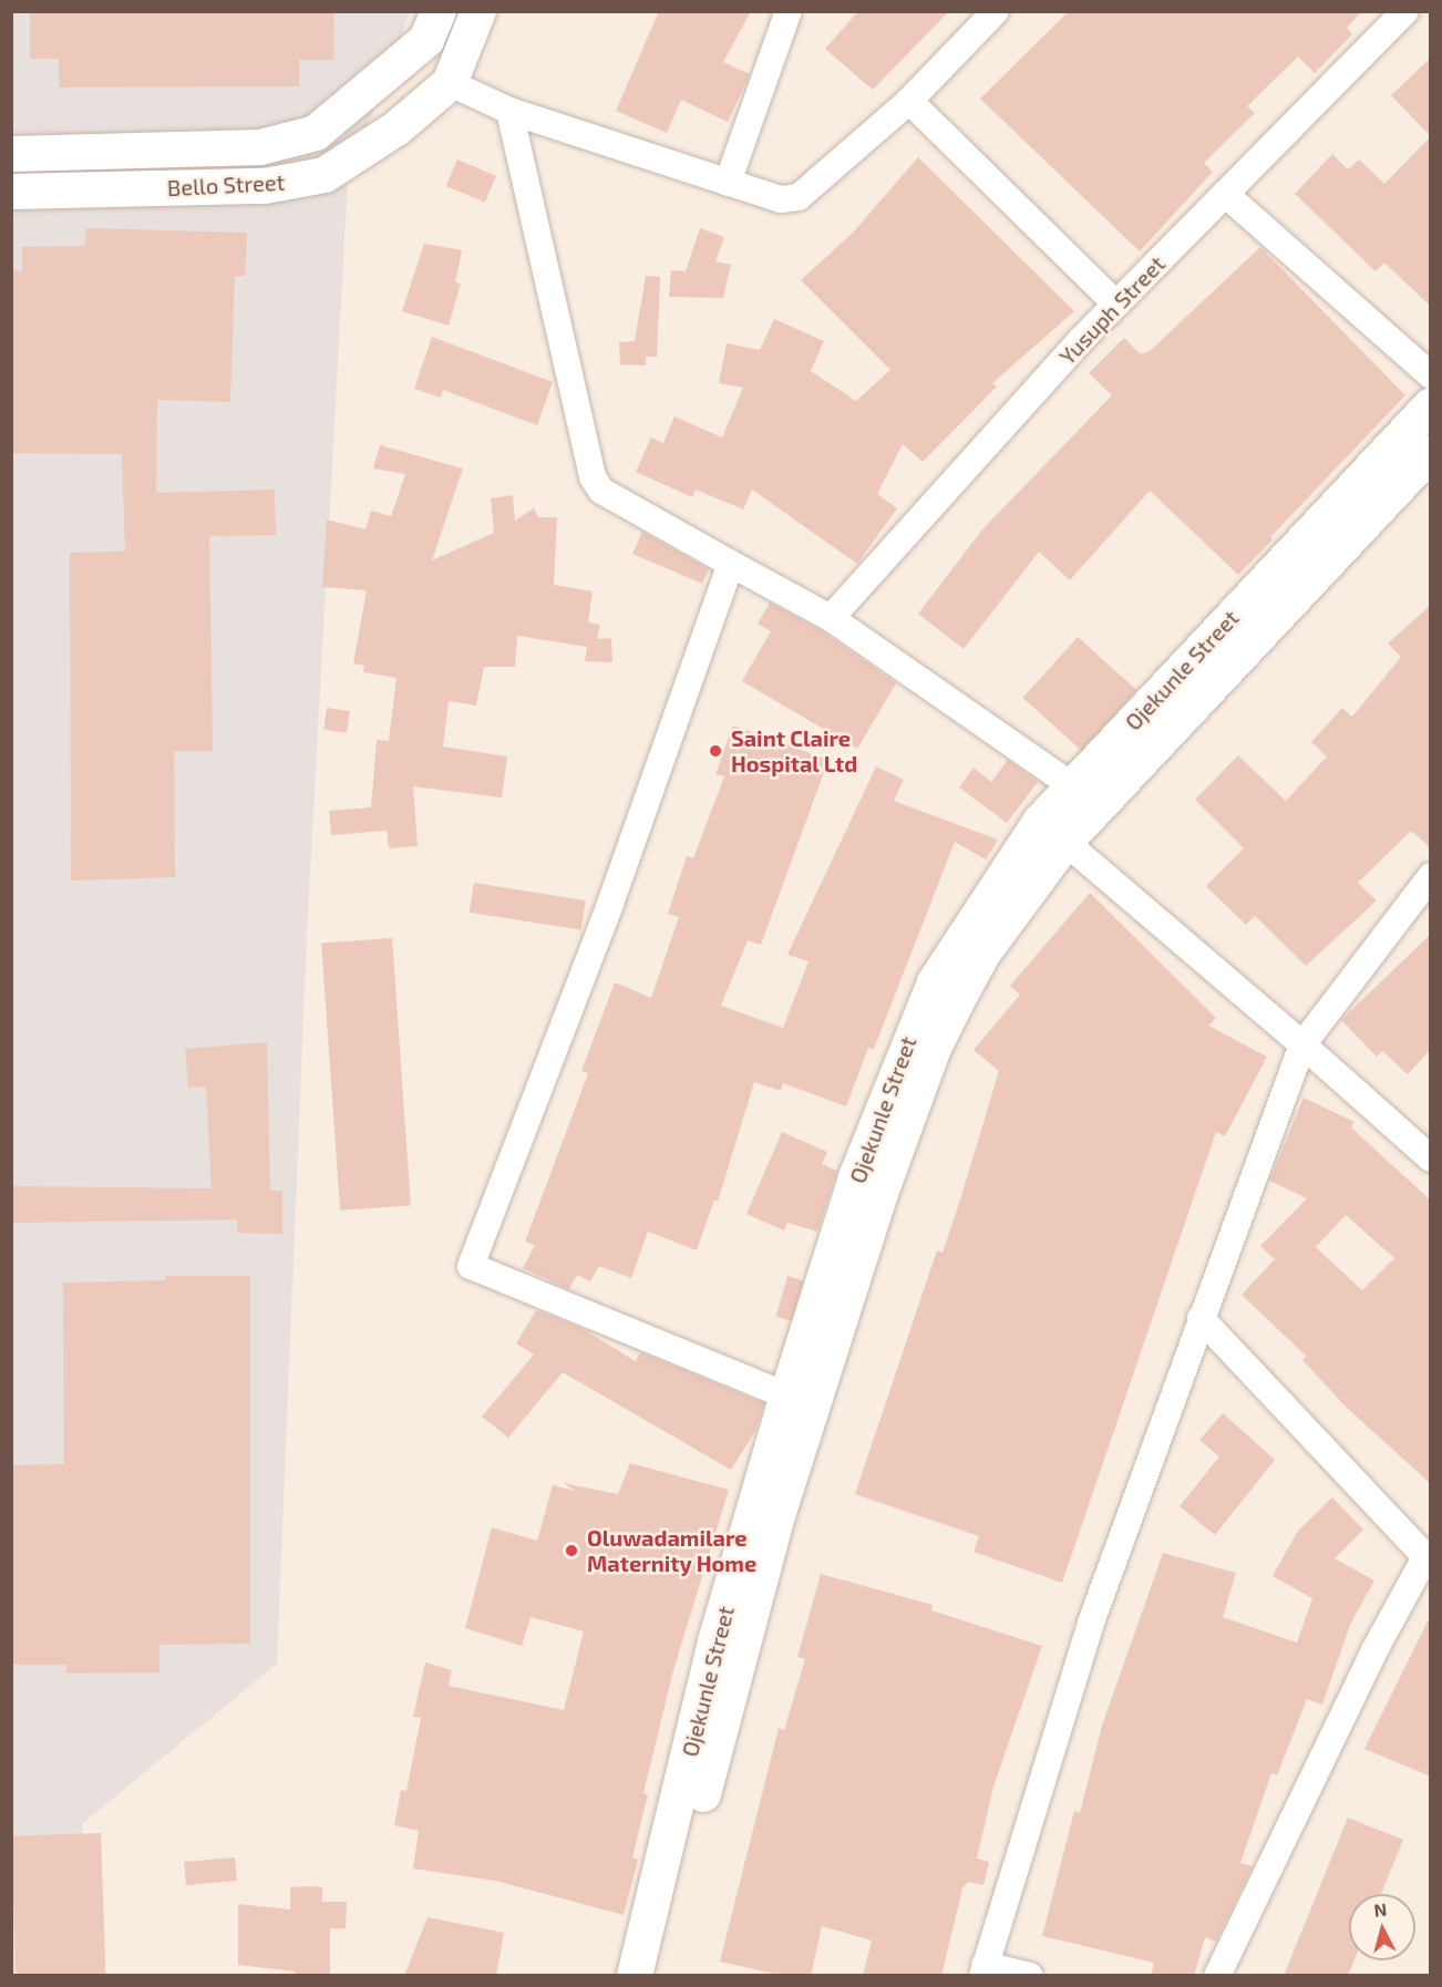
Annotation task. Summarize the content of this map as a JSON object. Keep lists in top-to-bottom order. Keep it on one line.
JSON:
{"streets":{"street":["Bello Street","Yusuph Street","Ojekunle Street"]},"places":["Saint Claire Hospital Ltd","Oluwadamilare Maternity Home"],"north":"top"}
